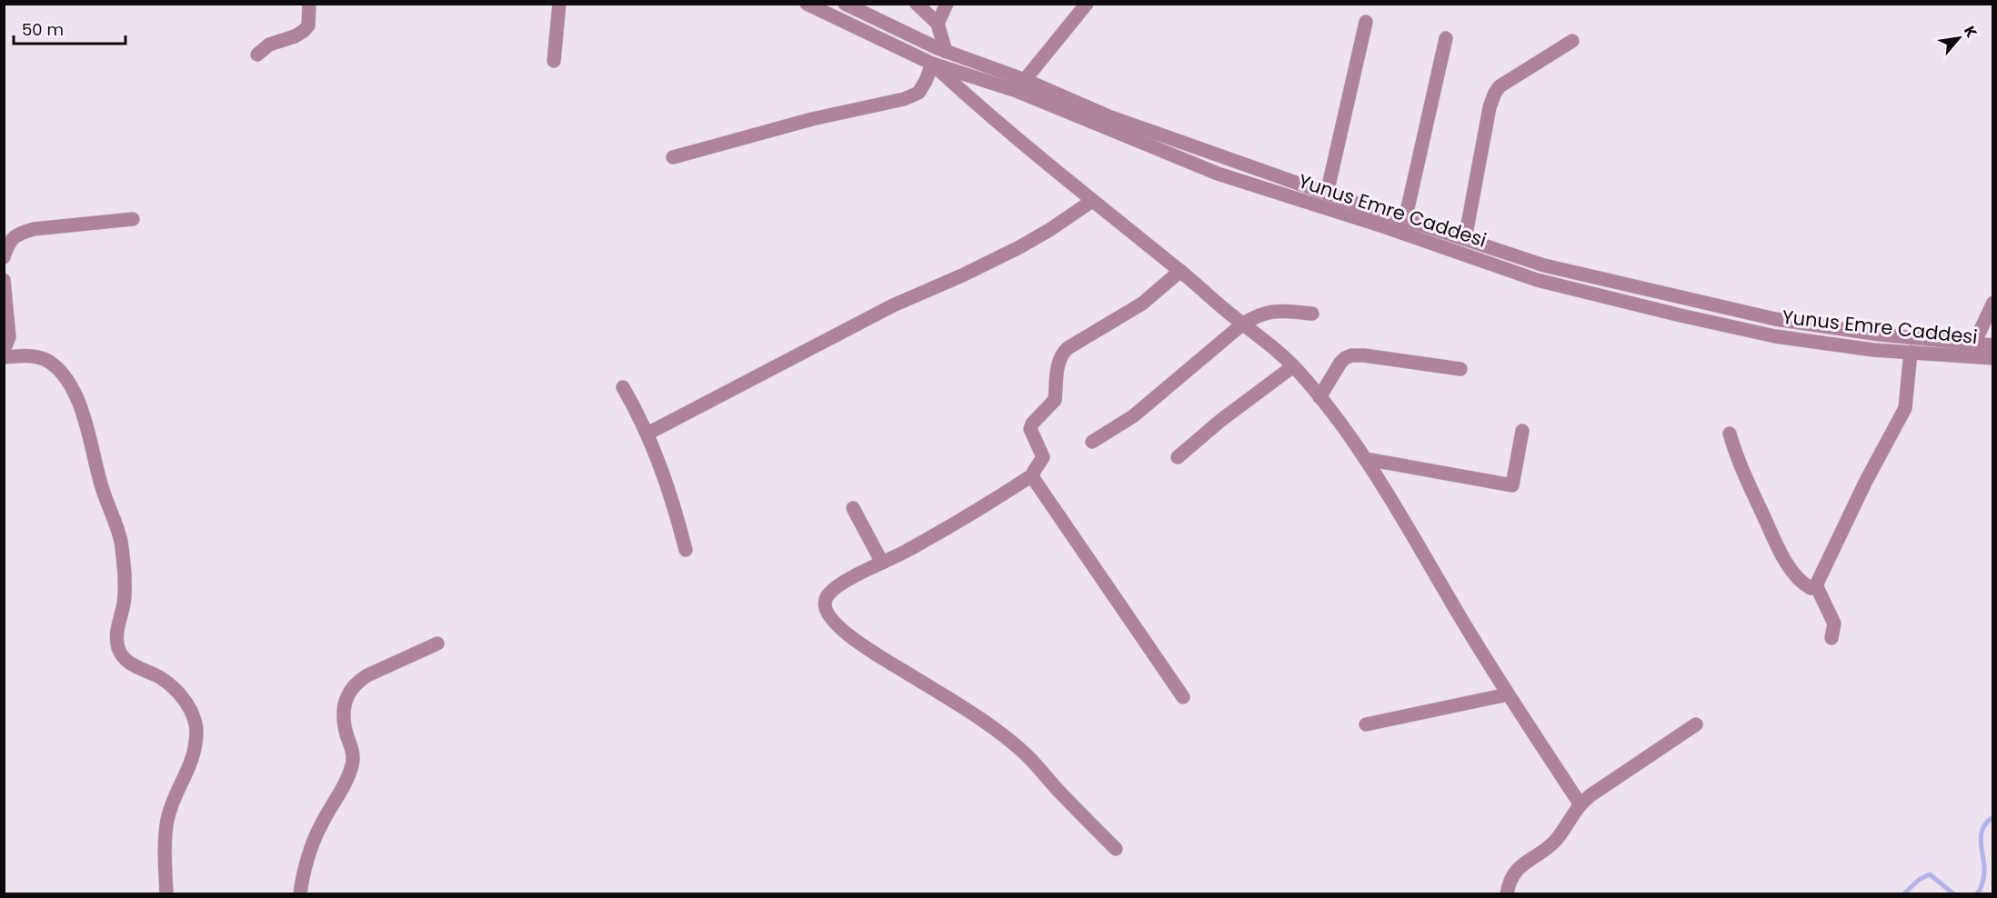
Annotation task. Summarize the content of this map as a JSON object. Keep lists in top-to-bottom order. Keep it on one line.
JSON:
{"streets":{"street":["Yunus Emre Caddesi"]},"scale_bar":"50 m","north":"top right"}
